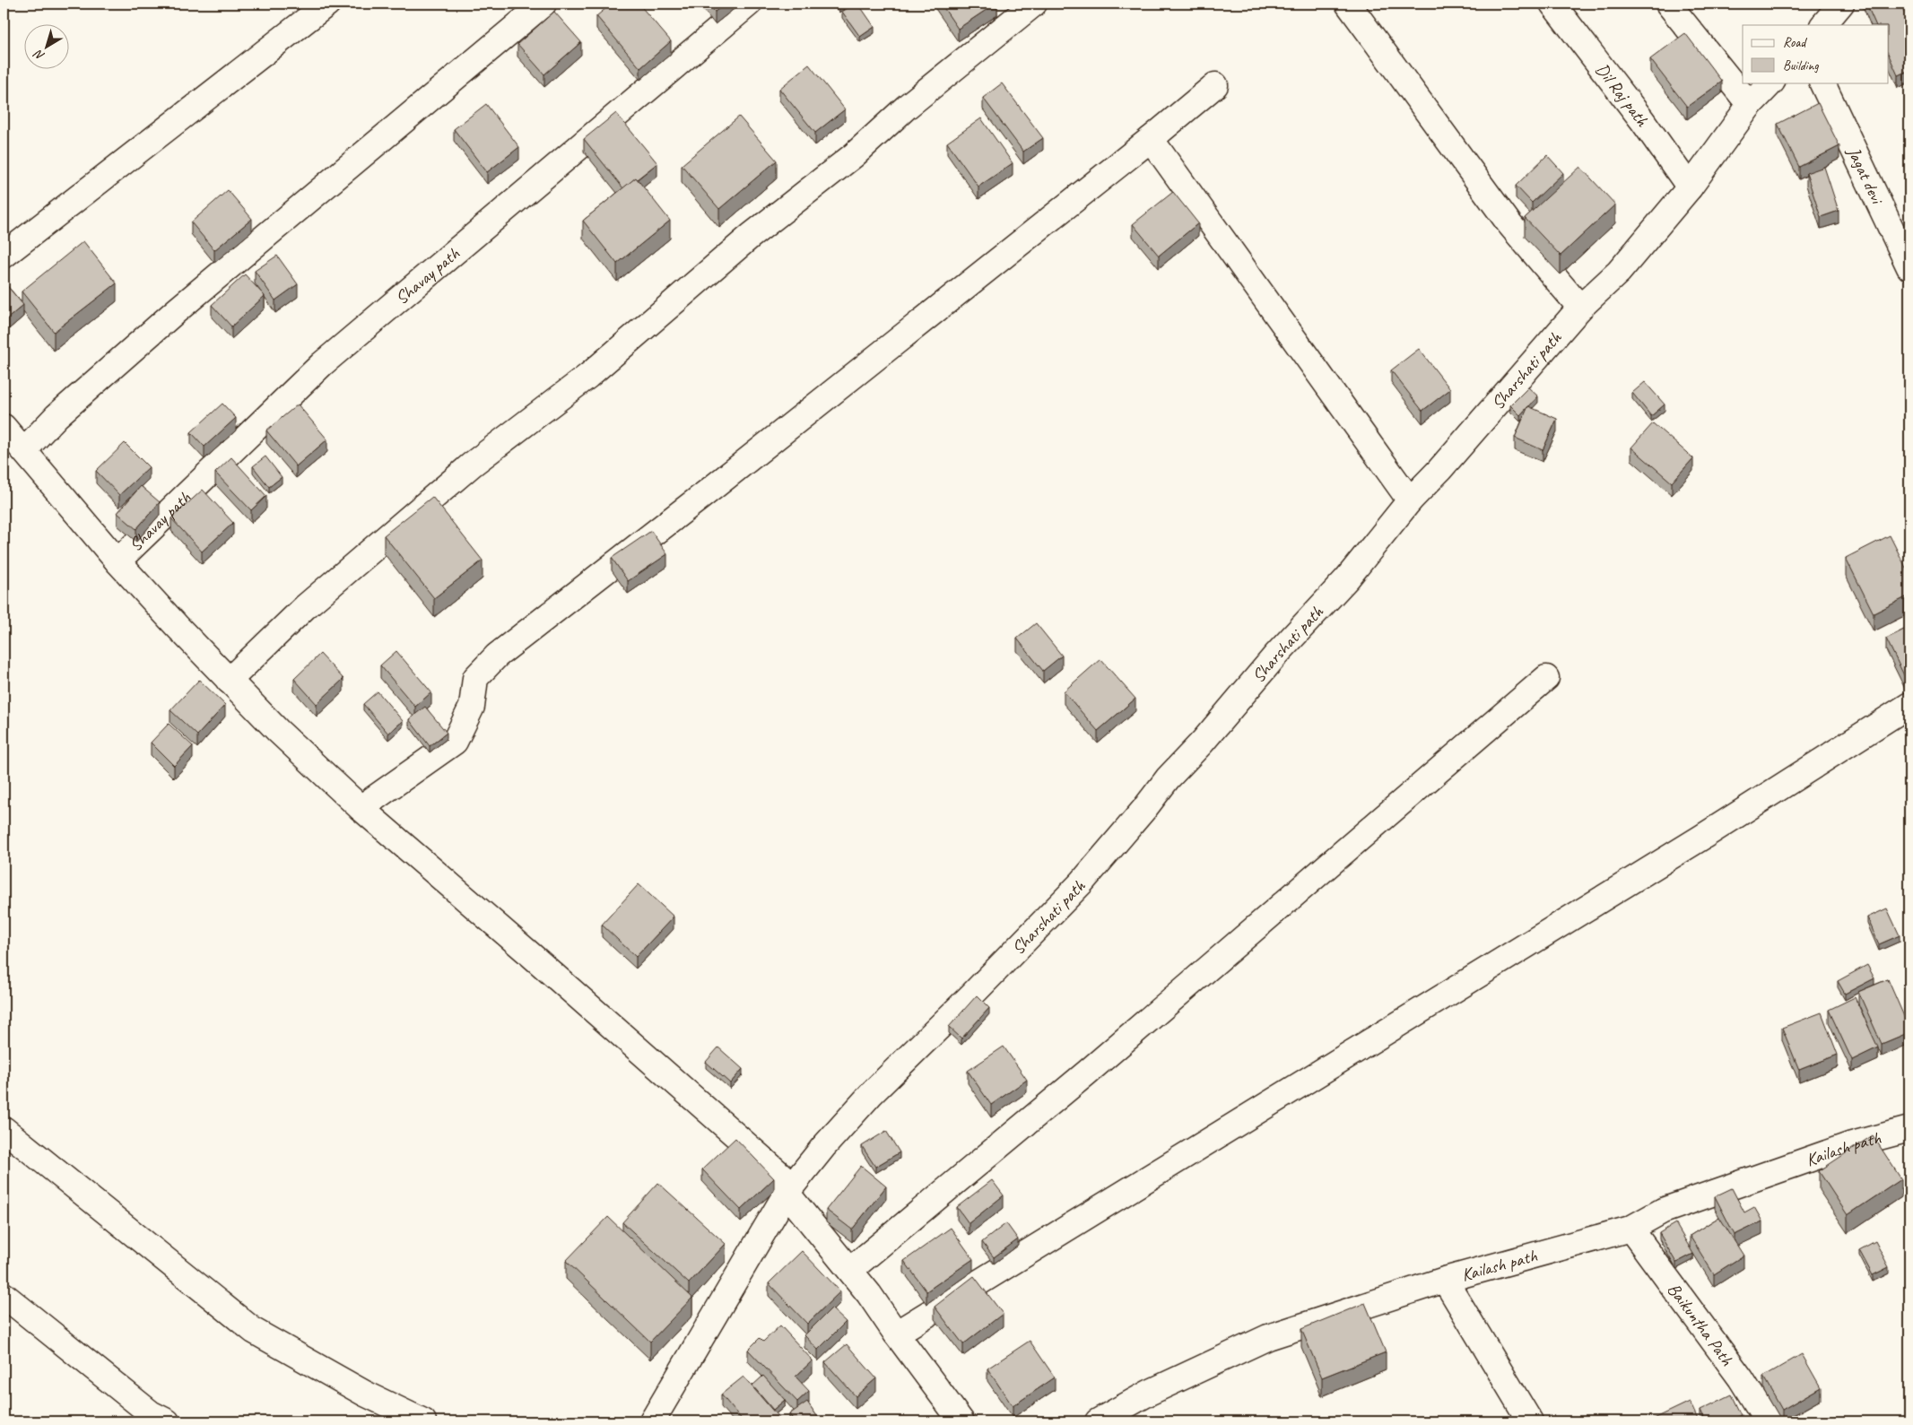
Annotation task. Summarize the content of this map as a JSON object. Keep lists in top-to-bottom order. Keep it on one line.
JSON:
{"streets":{"street":["Dil Raj path","Jagat devi","Shavay path","Sharshati path","Kailash path","Baikuntha Path"]},"crossings":[["Dil Raj path","Sharshati path"],["Kailash path","Baikuntha Path"]],"legend":["Road","Building"],"north":"bottom left"}
